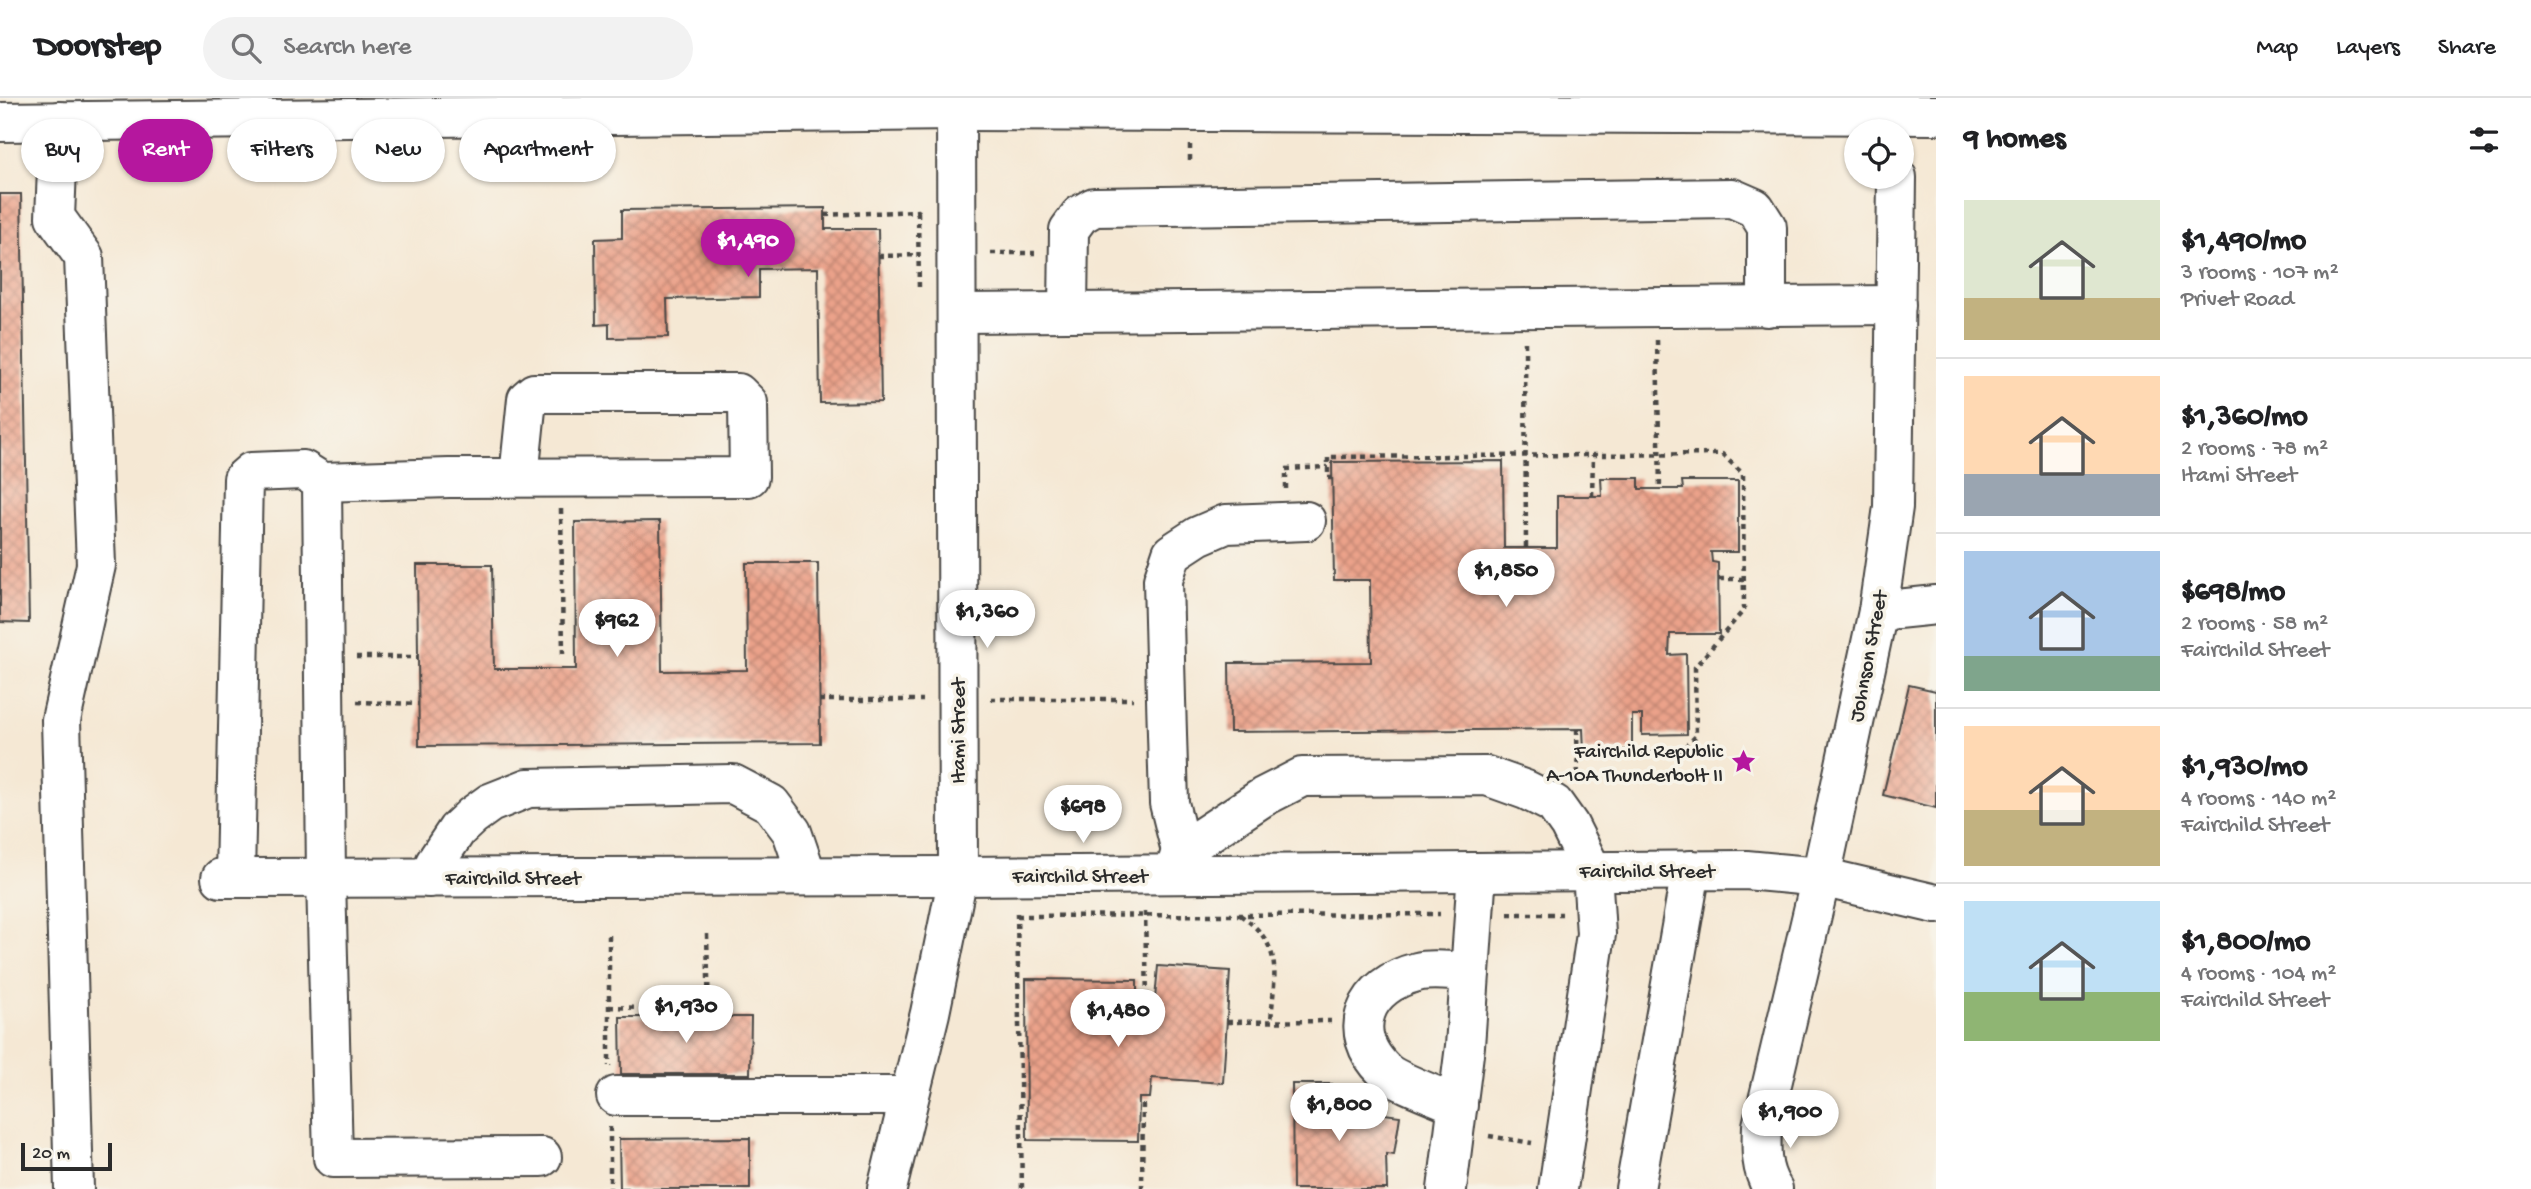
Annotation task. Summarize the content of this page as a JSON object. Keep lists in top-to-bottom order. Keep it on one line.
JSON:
{"streets":{"street":["Johnson Street","Itami Street","Fairchild Street"]},"crossings":[["Johnson Street","Fairchild Street"],["Itami Street","Fairchild Street"]],"places":{"place":["Fairchild Republic A-10A Thunderbolt II"]},"scale_bar":"20 m","page":{"header":"Doorstep","search":"Search here","nav":["Map","Layers","Share"],"heading":"9 homes","chip":["Buy","Rent","Filters","New","Apartment"],"list":[{"name":"$1,490/mo","note":"3 rooms · 107 m² · Privet Road"},{"name":"$1,360/mo","note":"2 rooms · 78 m² · Itami Street"},{"name":"$698/mo","note":"2 rooms · 58 m² · Fairchild Street"},{"name":"$1,930/mo","note":"4 rooms · 140 m² · Fairchild Street"},{"name":"$1,800/mo","note":"4 rooms · 104 m² · Fairchild Street"}],"price":["$1,490","$1,850","$1,360","$962","$698","$1,930","$1,480","$1,800","$1,900"],"scale":"20 m"}}
